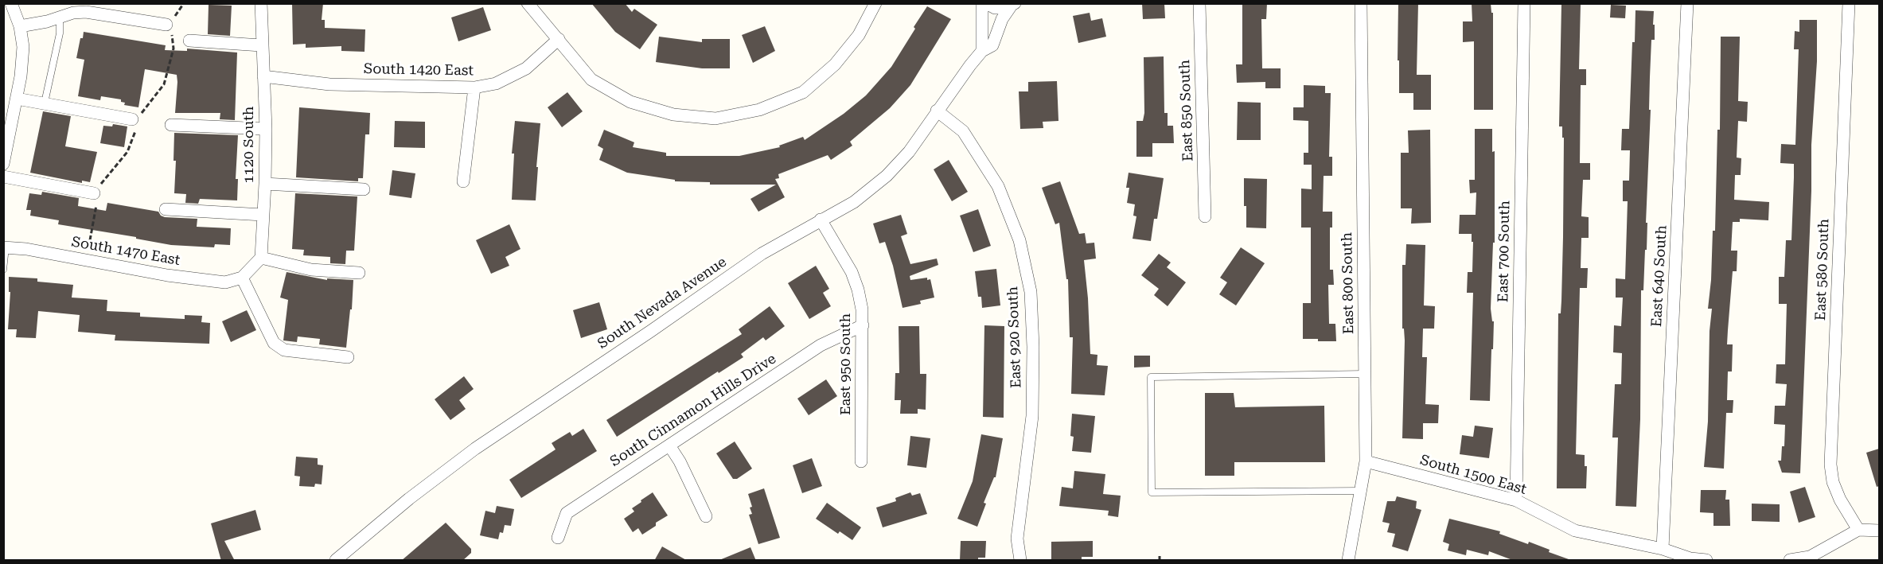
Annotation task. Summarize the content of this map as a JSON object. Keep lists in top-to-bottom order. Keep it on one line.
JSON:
{"streets":{"street":["South 1420 East","East 850 South","1120 South","South 1470 East","East 700 South","East 580 South","East 640 South","East 800 South","South Nevada Avenue","East 920 South","East 950 South","South Cinnamon Hills Drive","South 1500 East"]},"crossings":[["South 1420 East","1120 South"],["East 700 South","South 1500 East"],["East 640 South","South 1500 East"],["East 800 South","South 1500 East"],["South Nevada Avenue","East 920 South"],["South Nevada Avenue","East 950 South"],["East 950 South","South Cinnamon Hills Drive"]]}
